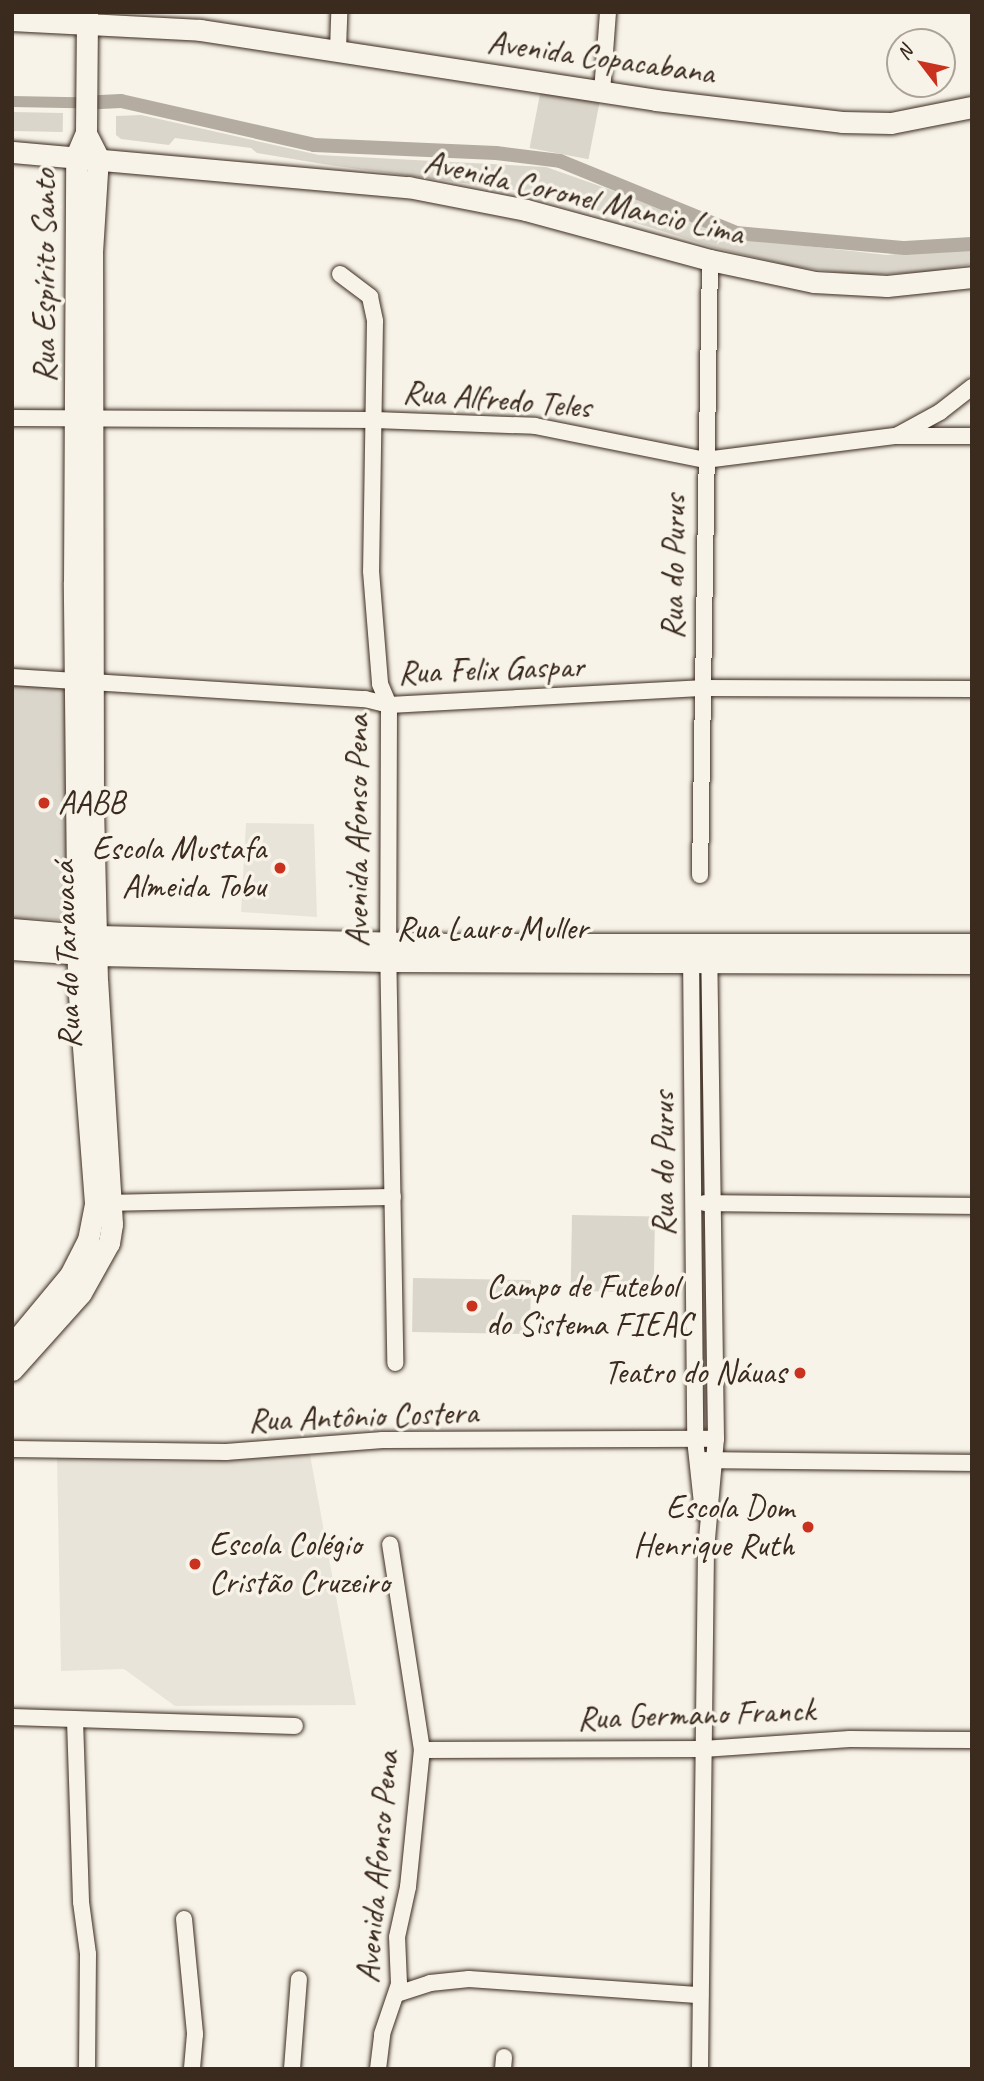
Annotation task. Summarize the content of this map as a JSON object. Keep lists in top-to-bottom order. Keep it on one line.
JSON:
{"streets":{"main road":["Avenida Copacabana","Avenida Coronel Mancio Lima","Rua Espírito Santo","Rua Lauro Muller","Rua do Tarauacá"],"street":["Rua Alfredo Teles","Rua do Purus","Rua Felix Gaspar","Avenida Afonso Pena","Rua Antônio Costera","Rua Germano Franck"]},"crossings":[["Avenida Copacabana","Rua Espírito Santo"],["Avenida Coronel Mancio Lima","Rua Espírito Santo"],["Avenida Coronel Mancio Lima","Rua do Purus"],["Rua Espírito Santo","Rua Alfredo Teles"],["Rua Espírito Santo","Rua do Tarauacá"],["Rua Alfredo Teles","Rua do Purus"],["Rua Alfredo Teles","Avenida Afonso Pena"],["Rua Alfredo Teles","Rua do Tarauacá"],["Rua do Purus","Rua Felix Gaspar"],["Rua do Purus","Rua Lauro Muller"],["Rua do Purus","Rua Antônio Costera"],["Rua do Purus","Rua Germano Franck"],["Rua Felix Gaspar","Avenida Afonso Pena"],["Rua Felix Gaspar","Rua do Tarauacá"],["Avenida Afonso Pena","Rua Lauro Muller"],["Avenida Afonso Pena","Rua Germano Franck"],["Rua Lauro Muller","Rua do Tarauacá"]],"places":["AABB","Escola Mustafa Almeida Tobu","Campo de Futebol do Sistema FIEAC","Teatro do Náuas","Escola Dom Henrique Ruth","Escola Colégio Cristão Cruzeiro"],"north":"top left"}
